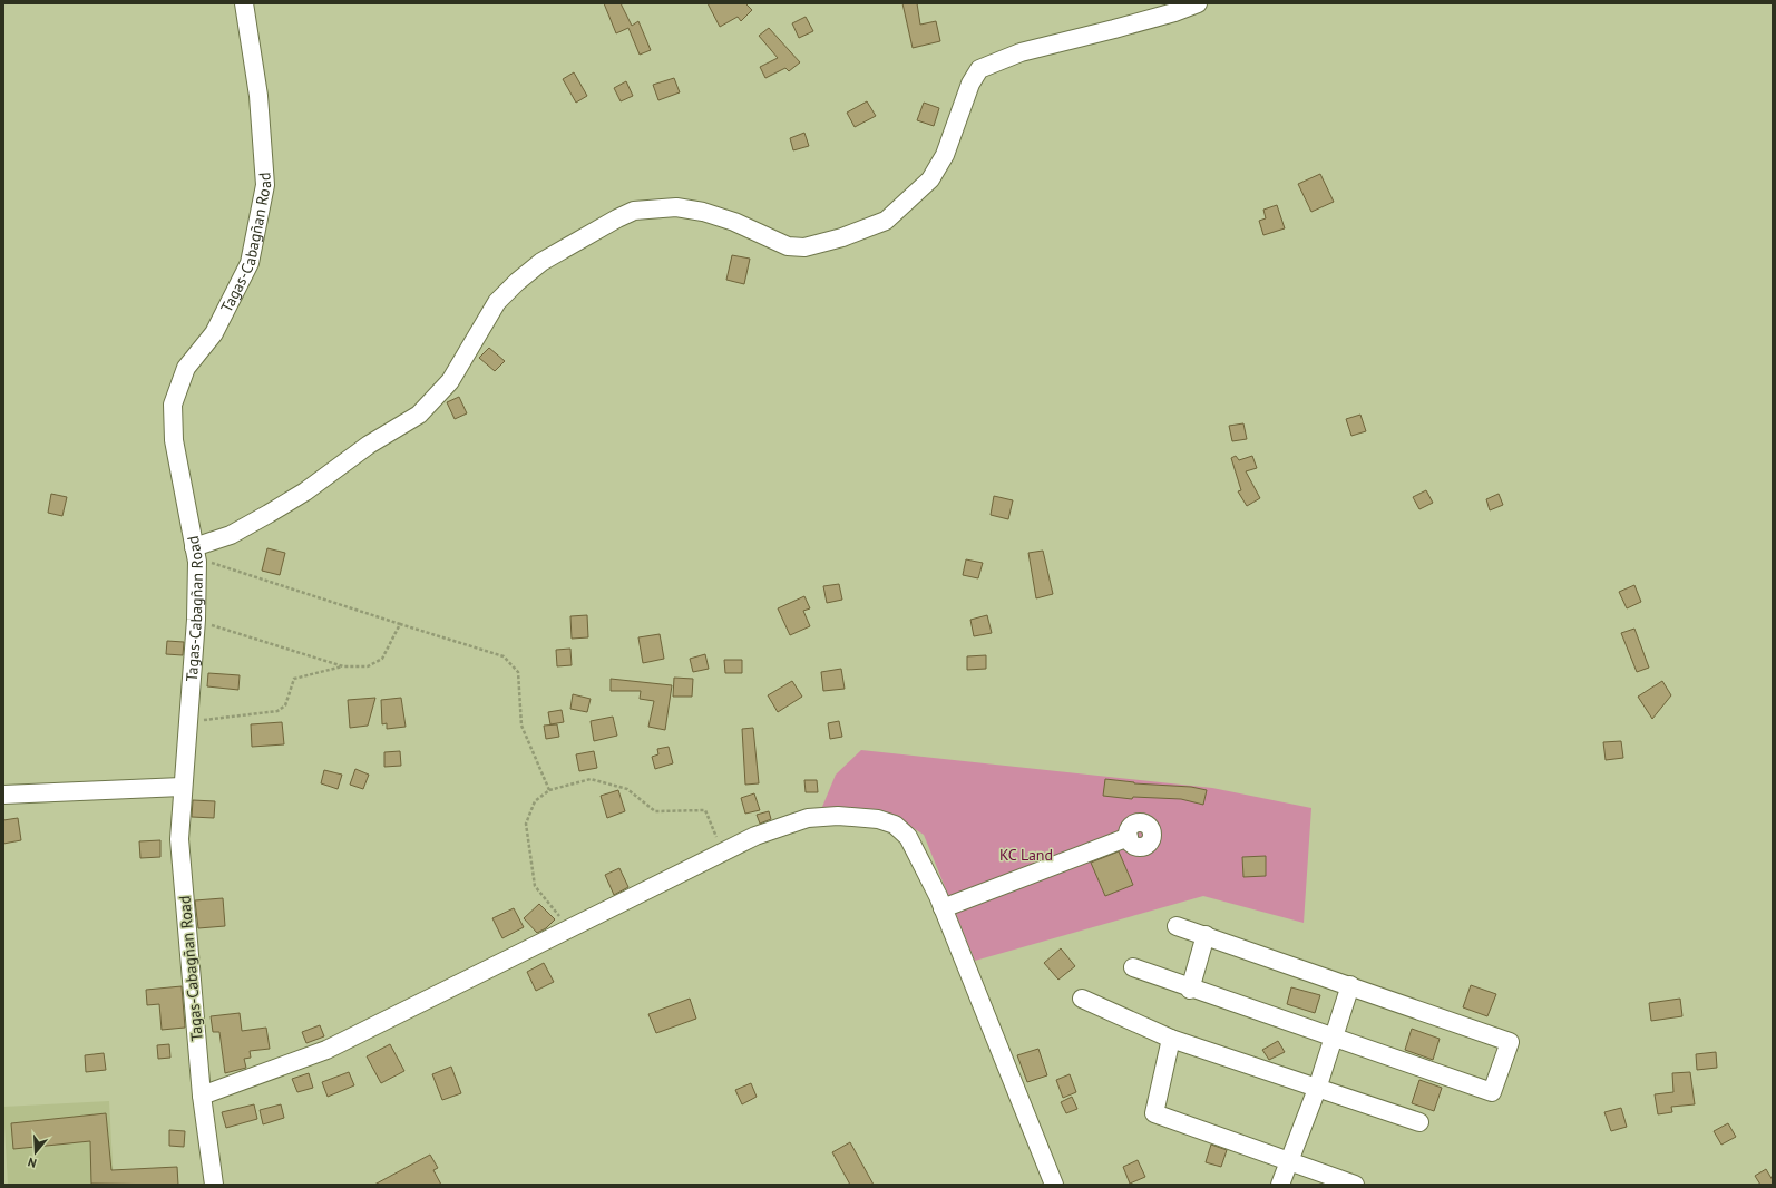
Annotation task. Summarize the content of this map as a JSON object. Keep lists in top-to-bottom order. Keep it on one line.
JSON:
{"streets":{"street":["Tagas-Cabagñan Road"]},"parks":["KC Land"],"north":"bottom"}
